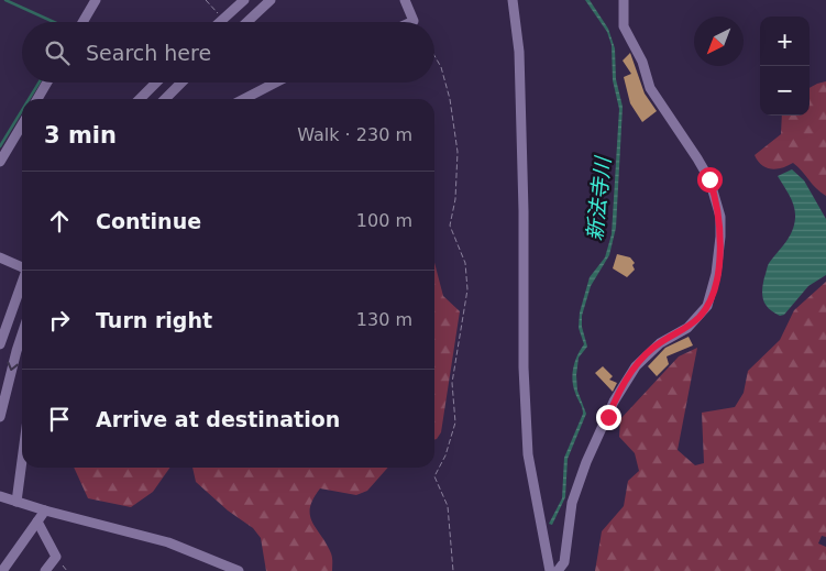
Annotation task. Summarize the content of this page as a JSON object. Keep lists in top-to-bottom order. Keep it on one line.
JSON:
{"water":["新法寺川"],"north":"bottom left","page":{"map_buttons":["+","−"],"search":"Search here","heading":["3 min","Walk · 230 m"],"list":[["Continue","100 m"],["Turn right","130 m"],"Arrive at destination"]}}
